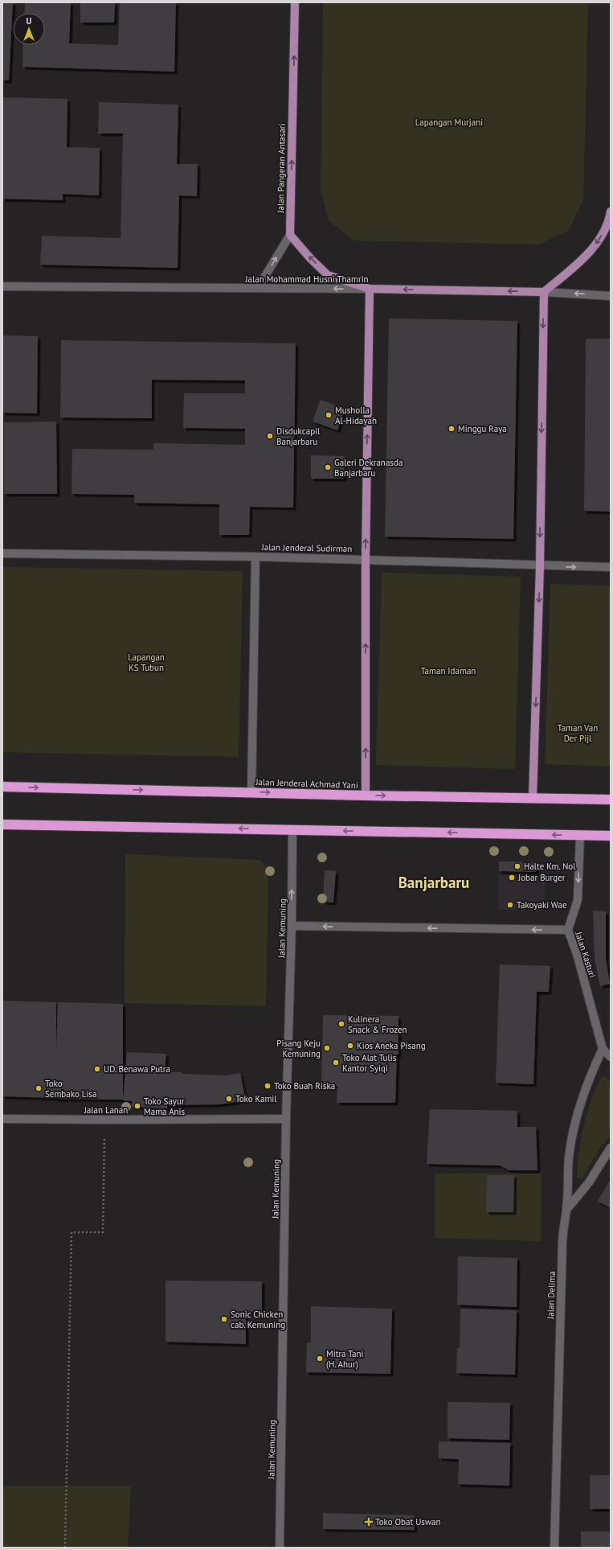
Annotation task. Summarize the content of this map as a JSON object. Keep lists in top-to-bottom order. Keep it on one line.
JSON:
{"streets":{"highway":["Jalan Jenderal Achmad Yani"],"main road":["Jalan Pangeran Antasari","Jalan Mohammad Husni Thamrin"],"street":["Jalan Jenderal Sudirman","Jalan Kemuning","Jalan Kasturi","Jalan Lanan","Jalan Delima"]},"crossings":[["Jalan Kemuning","Jalan Lanan"],["Jalan Kasturi","Jalan Delima"]],"one_way":["Jalan Pangeran Antasari","Jalan Mohammad Husni Thamrin","Jalan Kasturi"],"districts":["Banjarbaru"],"parks":["Lapangan Murjani","Lapangan KS Tubun","Taman Idaman","Taman Van Der Pijl"],"places":{"other":["Musholla Al-Hidayah","Minggu Raya","Disdukcapil Banjarbaru","Galeri Dekranasda Banjarbaru","Halte Km. Nol","Jobar Burger","Takoyaki Wae","Kulinera Snack & Frozen","Kios Aneka Pisang","Pisang Keju Kemuning","Toko Alat Tulis Kantor Syiqi","UD. Benawa Putra","Toko Buah Riska","Toko Sembako Lisa","Toko Kamil","Toko Sayur Mama Anis","Sonic Chicken cab. Kemuning","Mitra Tani (H. Ahur)"],"health":["Toko Obat Uswan"]},"north":"top"}
